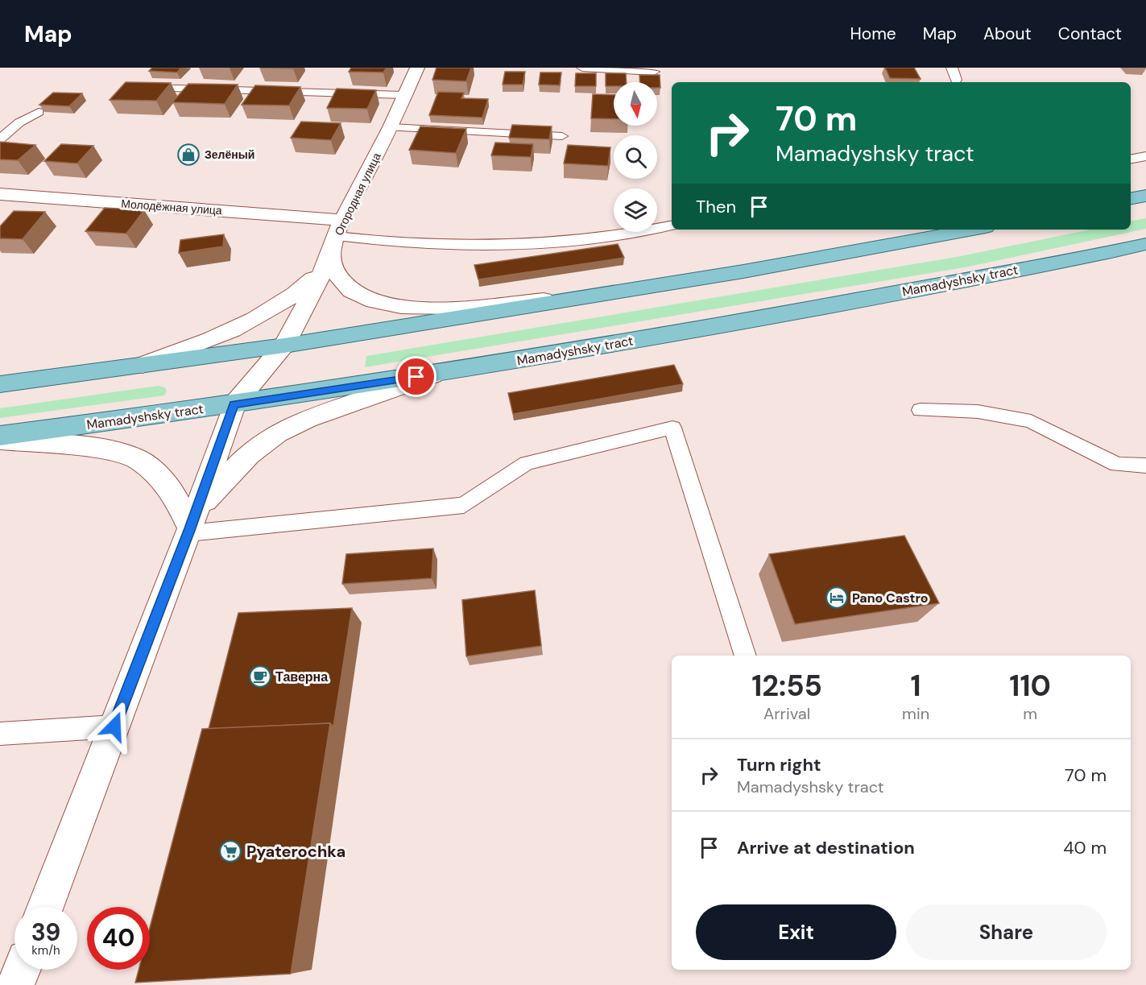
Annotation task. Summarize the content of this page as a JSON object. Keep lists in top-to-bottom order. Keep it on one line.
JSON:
{"streets":{"main road":["Mamadyshsky tract"],"street":["Огородная улица","Молодёжная улица"]},"crossings":[["Огородная улица","Молодёжная улица"],["Огородная улица","Mamadyshsky tract"]],"places":{"shop":["Зелёный"],"hotel":["Pano Castro"],"cafe":["Таверна"],"supermarket":["Pyaterochka"]},"north":"bottom","page":{"header":"Map","nav":["Home","Map","About","Contact"],"turn":["70 m","Mamadyshsky tract"],"then":"Then","eta":["12:55","Arrival","1","min","110","m"],"list":[{"name":"Turn right","note":"Mamadyshsky tract","value":"70 m"},{"name":"Arrive at destination","value":"40 m"}],"buttons":["Exit","Share"],"speed":"39 km/h","limit":"40"}}
